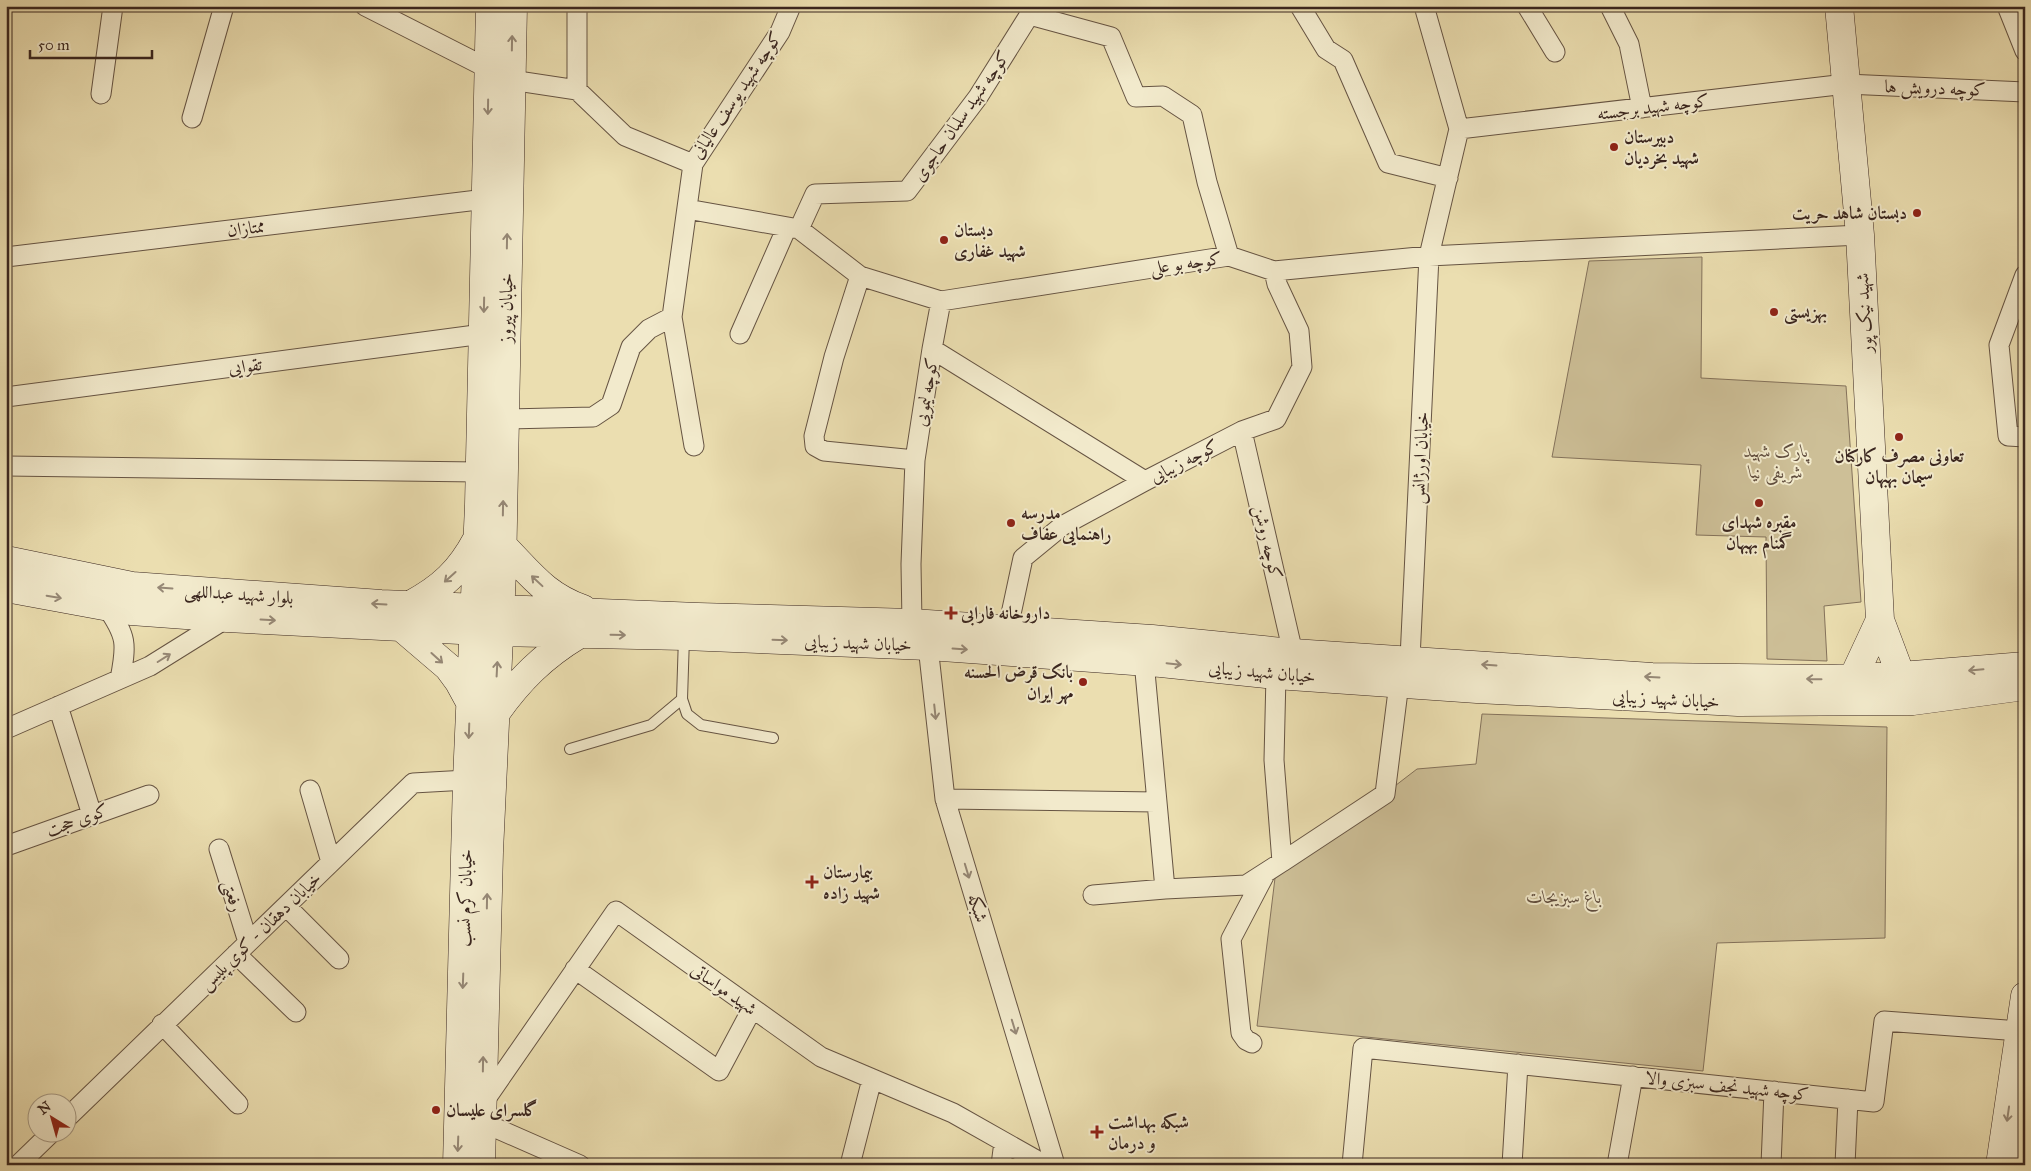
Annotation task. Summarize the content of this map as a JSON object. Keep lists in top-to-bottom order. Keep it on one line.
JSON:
{"streets":{"main road":["خیابان پیروز","شهید نیک پور","بلوار شهید عبداللهی","خیابان شهید زیبایی","خیابان کرم نسب"],"street":["کوچه درویش ها","کوچه شهید یوسف عالیانی","کوچه شهید برجسته","کوچه شهید سلمان حاجوی","ممتازان","کوچه بو علی","تقوایی","کوچه لیمویی","خیابان اورژانس","کوچه زیبایی","کوچه روشن","کوی حجت","رفعتی","شبکه","خیابان دهقان - کوی پلیس","شهید مواساتی","کوچه شهید نجف سبزی والا"]},"crossings":[["کوچه درویش ها","کوچه شهید برجسته"],["کوچه درویش ها","شهید نیک پور"],["کوچه شهید برجسته","شهید نیک پور"],["کوچه شهید برجسته","خیابان اورژانس"],["ممتازان","خیابان پیروز"],["کوچه بو علی","شهید نیک پور"],["کوچه بو علی","خیابان اورژانس"],["کوچه بو علی","کوچه زیبایی"],["خیابان پیروز","تقوایی"],["خیابان پیروز","بلوار شهید عبداللهی"],["خیابان پیروز","خیابان شهید زیبایی"],["خیابان پیروز","خیابان کرم نسب"],["شهید نیک پور","خیابان شهید زیبایی"],["کوچه لیمویی","کوچه زیبایی"],["کوچه لیمویی","خیابان شهید زیبایی"],["خیابان اورژانس","خیابان شهید زیبایی"],["کوچه زیبایی","کوچه روشن"],["کوچه زیبایی","خیابان شهید زیبایی"],["کوچه روشن","خیابان شهید زیبایی"],["بلوار شهید عبداللهی","خیابان شهید زیبایی"],["بلوار شهید عبداللهی","خیابان کرم نسب"],["خیابان شهید زیبایی","خیابان کرم نسب"],["خیابان شهید زیبایی","شبکه"],["رفعتی","خیابان دهقان - کوی پلیس"],["خیابان کرم نسب","خیابان دهقان - کوی پلیس"],["خیابان کرم نسب","شهید مواساتی"]],"one_way":["شبکه"],"parks":["پارک شهید شریفی نیا","باغ سبزیجات"],"places":{"other":["دبیرستان شهید بخردیان","دبستان شاهد حریت","دبستان شهید غفاری","بهزیستی","تعاونی مصرف کارکنان سیمان بهبهان","مقبره شهدای گمنام بهبهان","مدرسه راهنمایی عفاف","بانک قرض الحسنه مهر ایران","گلسرای علیسان"],"health":["داروخانه فارابی","بیمارستان شهید زاده","شبکه بهداشت و درمان"]},"scale_bar":"50 m","north":"top left"}
